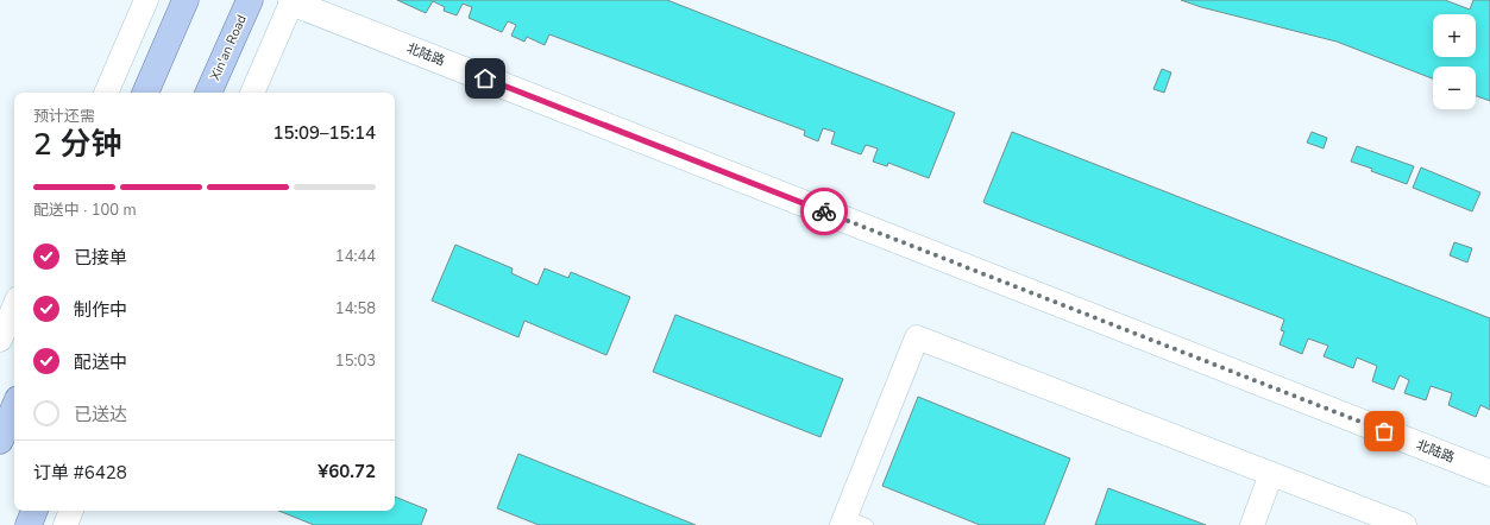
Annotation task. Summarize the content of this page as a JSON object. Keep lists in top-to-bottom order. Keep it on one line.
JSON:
{"streets":{"main road":["Xin'an Road"],"street":["北陆路"]},"page":{"map_buttons":["+","−"],"heading":["2 分钟","预计还需","15:09–15:14"],"panel":["订单 #6428","¥60.72"],"bar":"配送中 · 100 m","list":[["已接单","14:44"],["制作中","14:58"],["配送中","15:03"],"已送达"]}}
